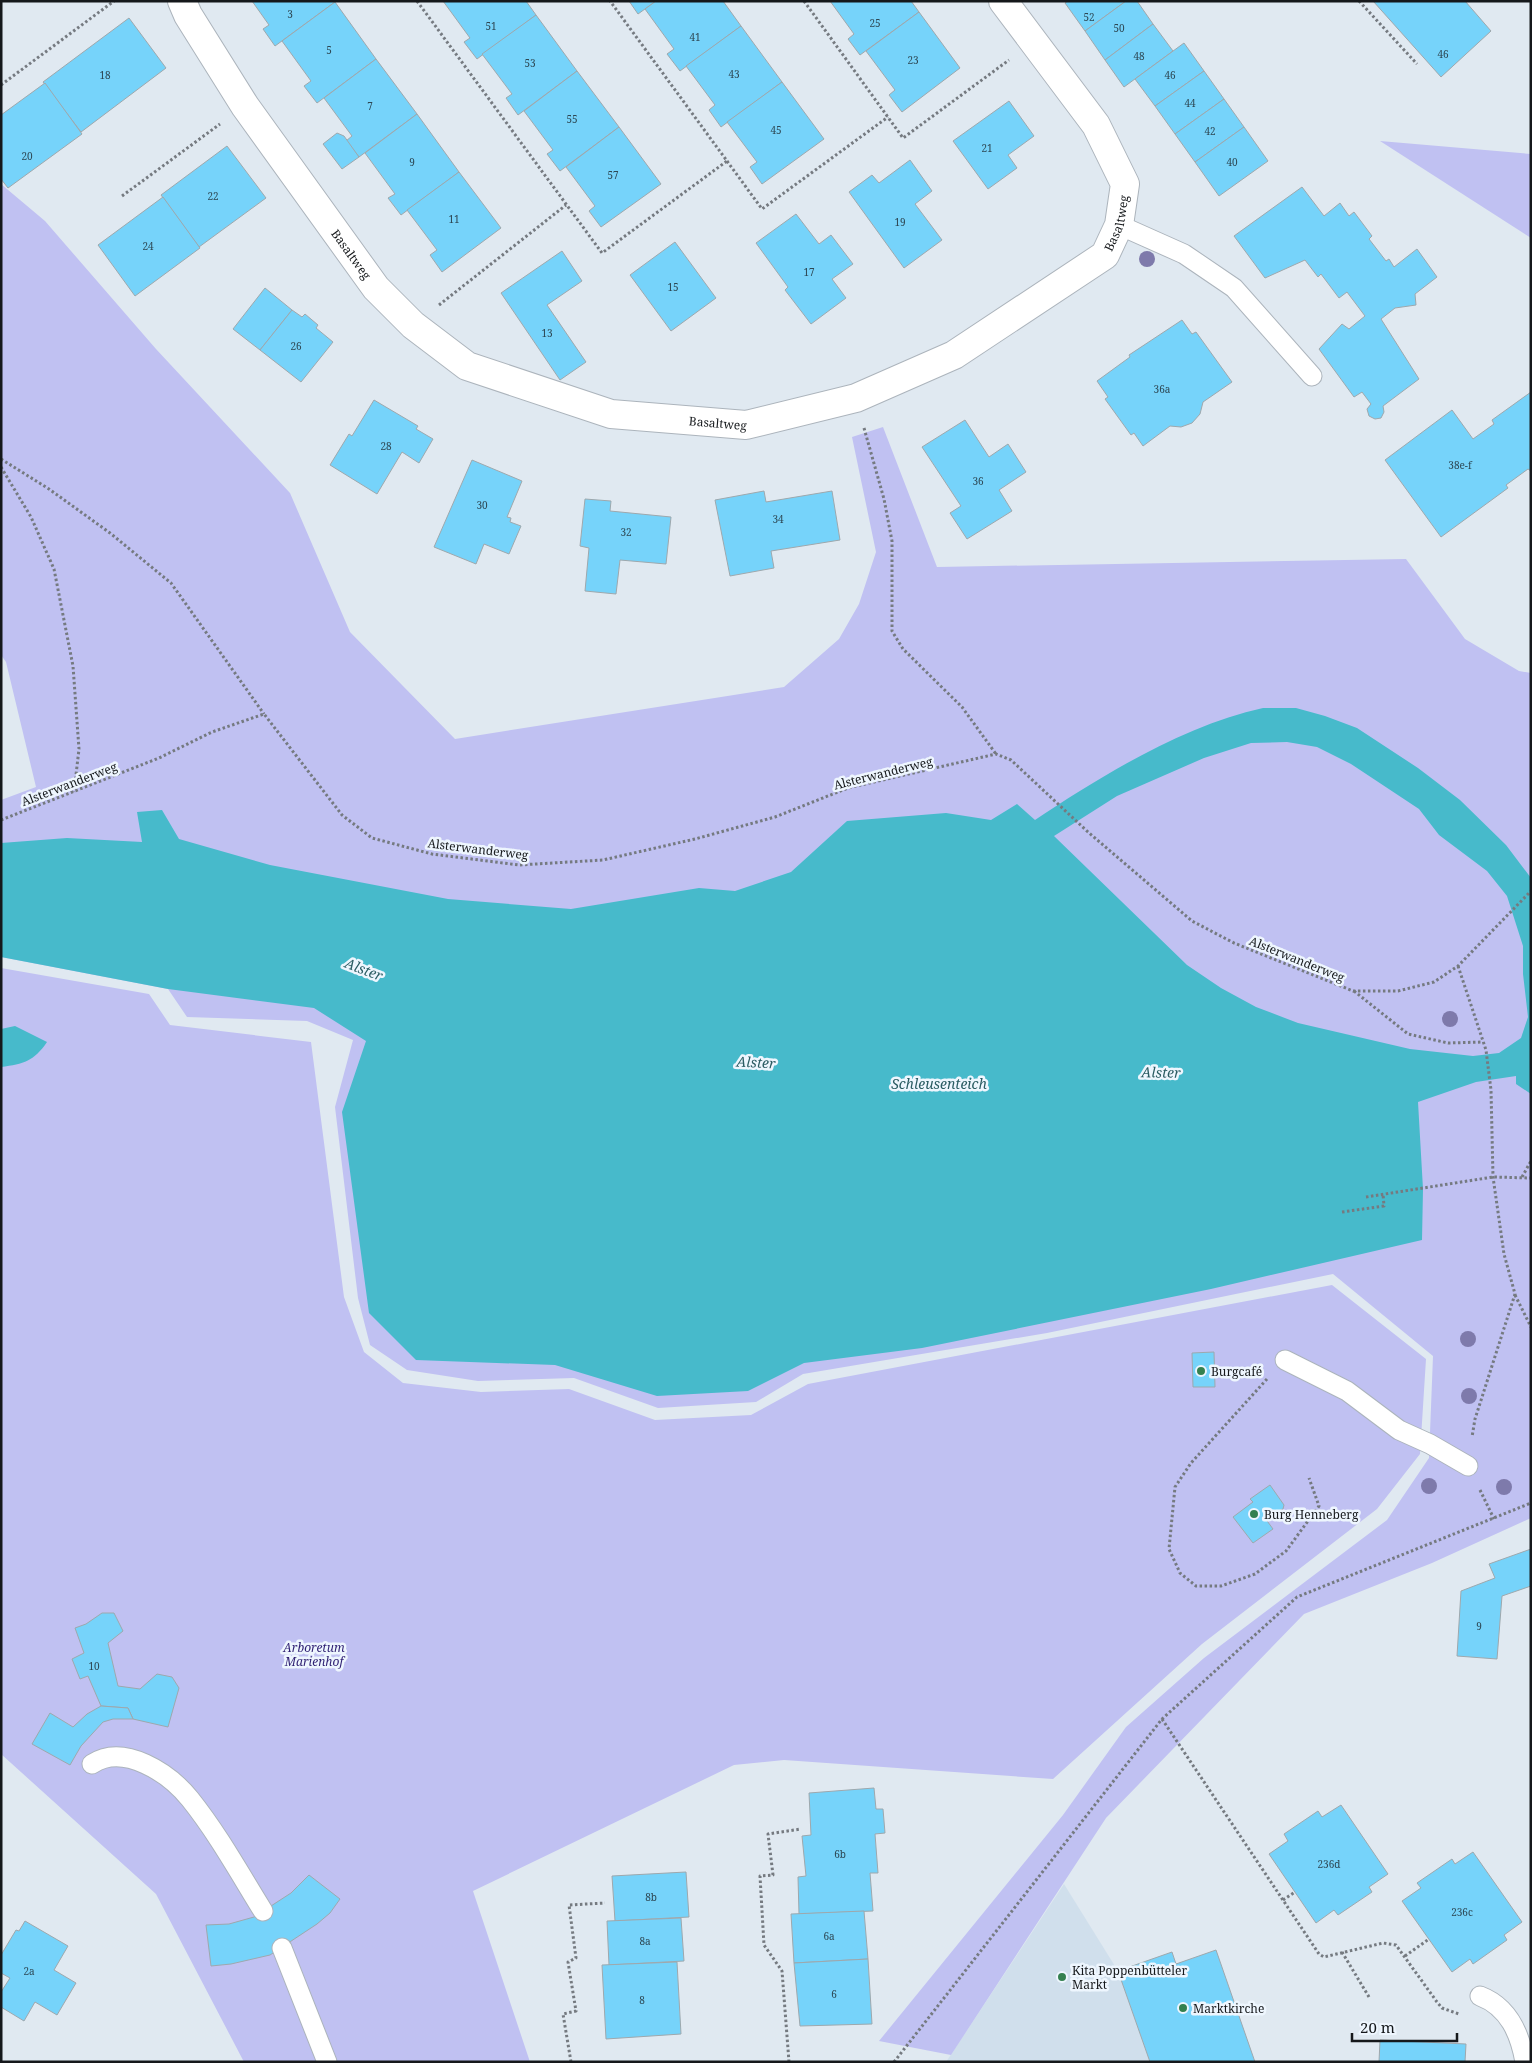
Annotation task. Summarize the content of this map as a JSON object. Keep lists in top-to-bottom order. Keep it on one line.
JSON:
{"streets":{"street":["Basaltweg"],"path":["Alsterwanderweg"]},"water":["Alster","Schleusenteich"],"parks":["Arboretum Marienhof"],"places":["Burgcafé","Burg Henneberg","Kita Poppenbütteler Markt","Marktkirche"],"house_numbers":["3","52","25","51","50","41","5","46","48","23","53","43","18","46","44","7","55","45","42","21","20","9","40","57","22","11","19","24","17","15","13","26","36a","28","38e-f","36","30","34","32","9","10","6b","236d","8b","236c","6a","8a","2a","6","8"],"scale_bar":"20 m"}
